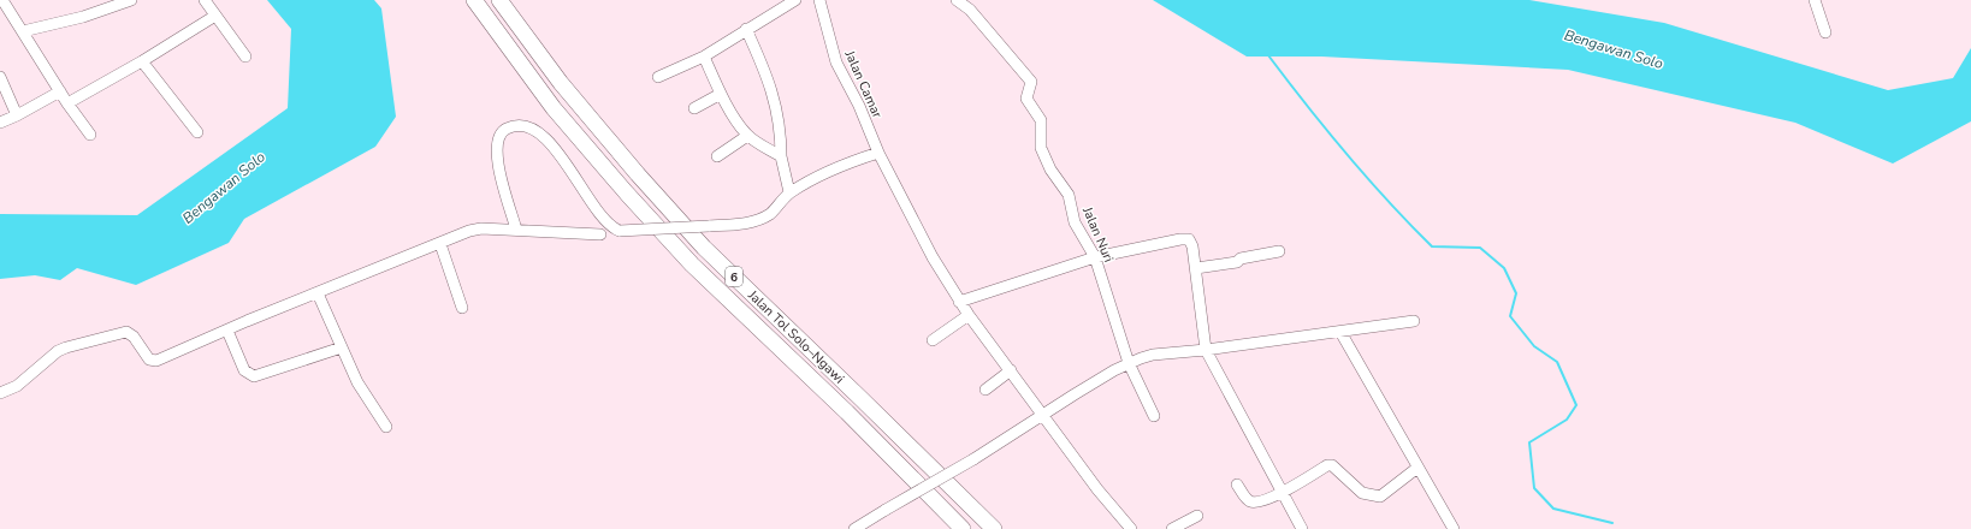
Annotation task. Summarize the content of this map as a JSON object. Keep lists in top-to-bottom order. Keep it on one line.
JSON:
{"streets":{"highway":["6","Jalan Tol Solo–Ngawi"],"street":["Jalan Camar","Jalan Nuri"]},"water":["Bengawan Solo"]}
